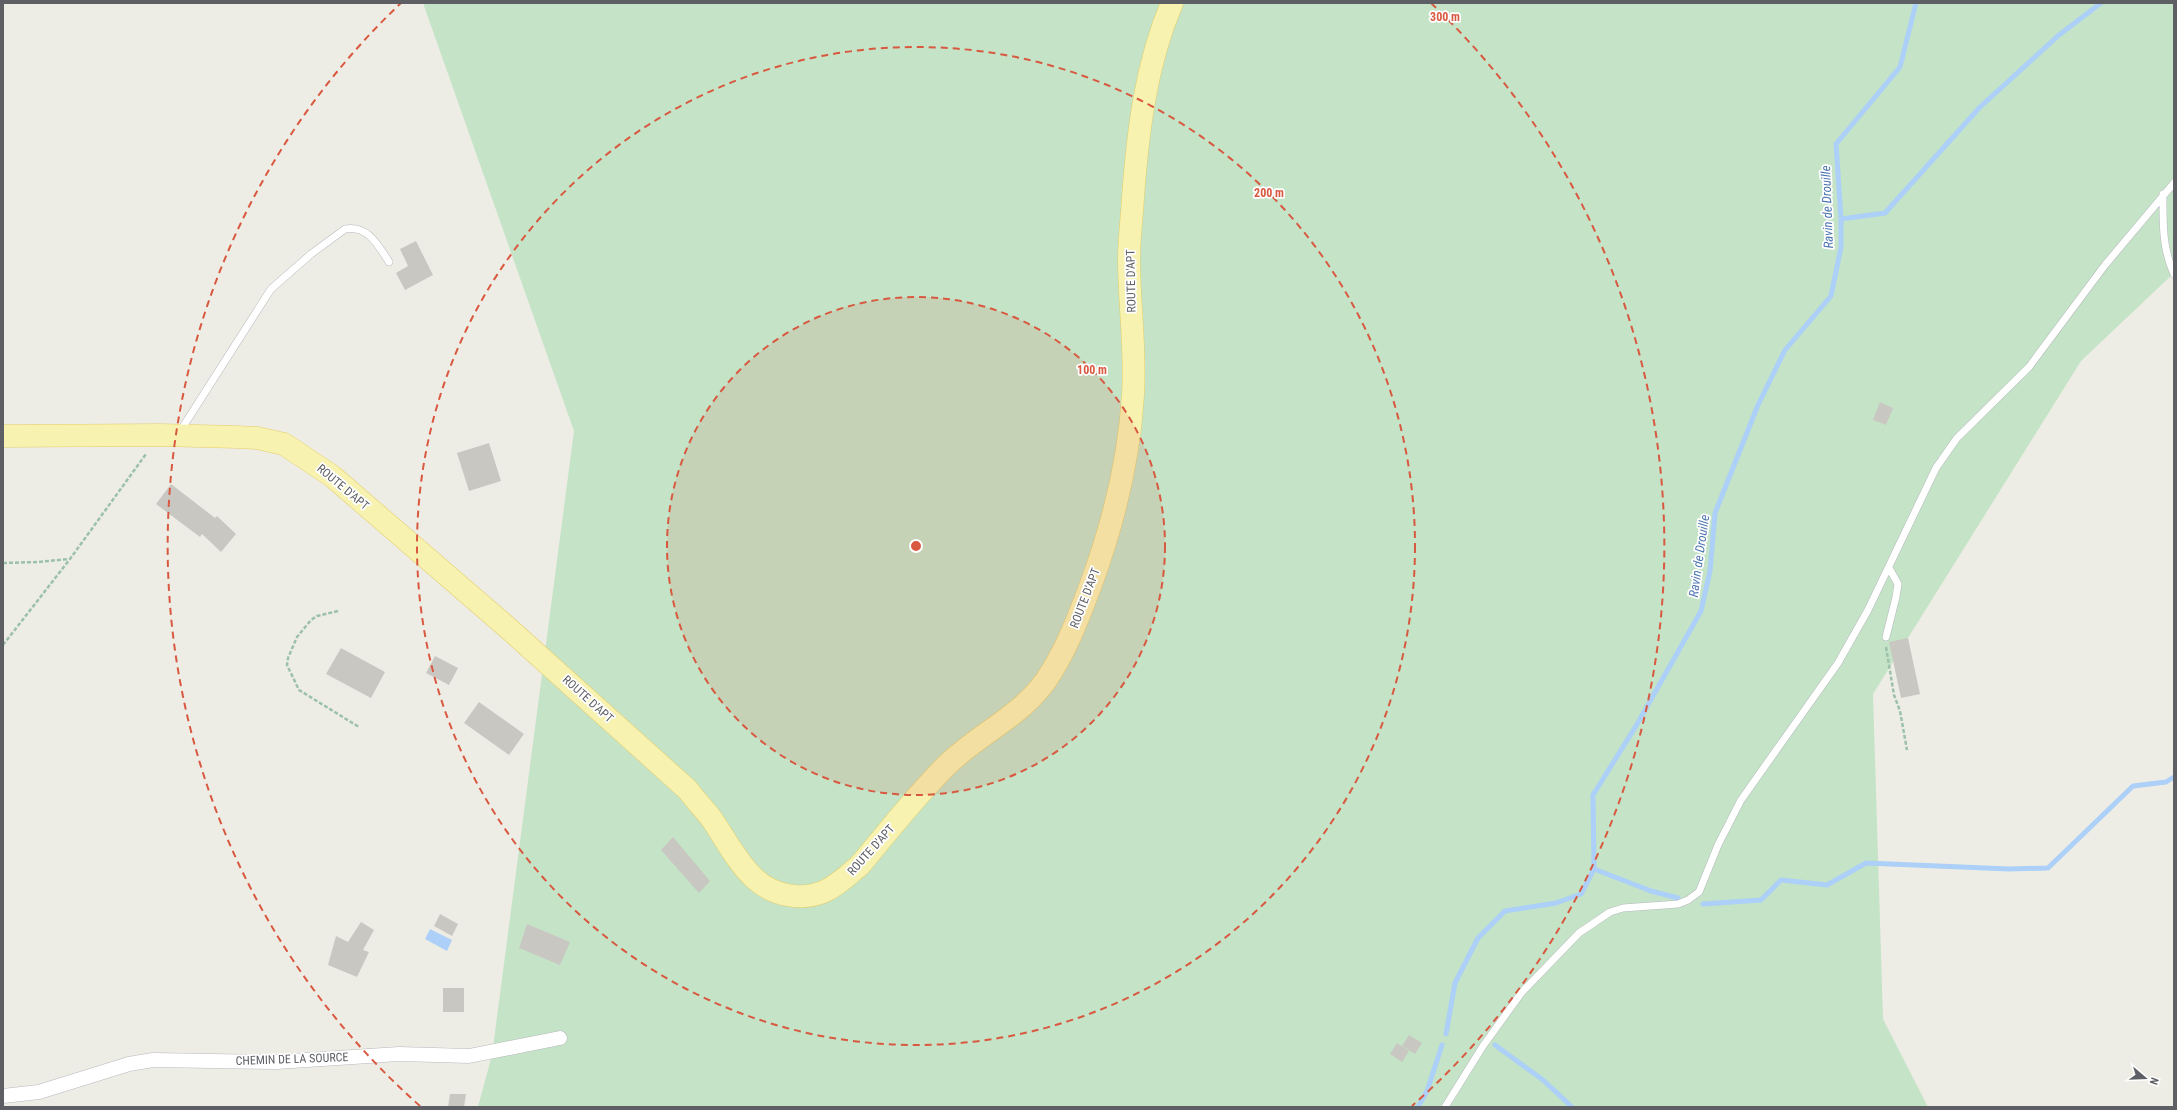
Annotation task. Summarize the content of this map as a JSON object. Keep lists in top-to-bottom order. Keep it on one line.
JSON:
{"streets":{"main road":["ROUTE D'APT"],"street":["CHEMIN DE LA SOURCE"]},"water":["Ravin de Drouille"],"north":"right","rings":["300 m","200 m","100 m"]}
